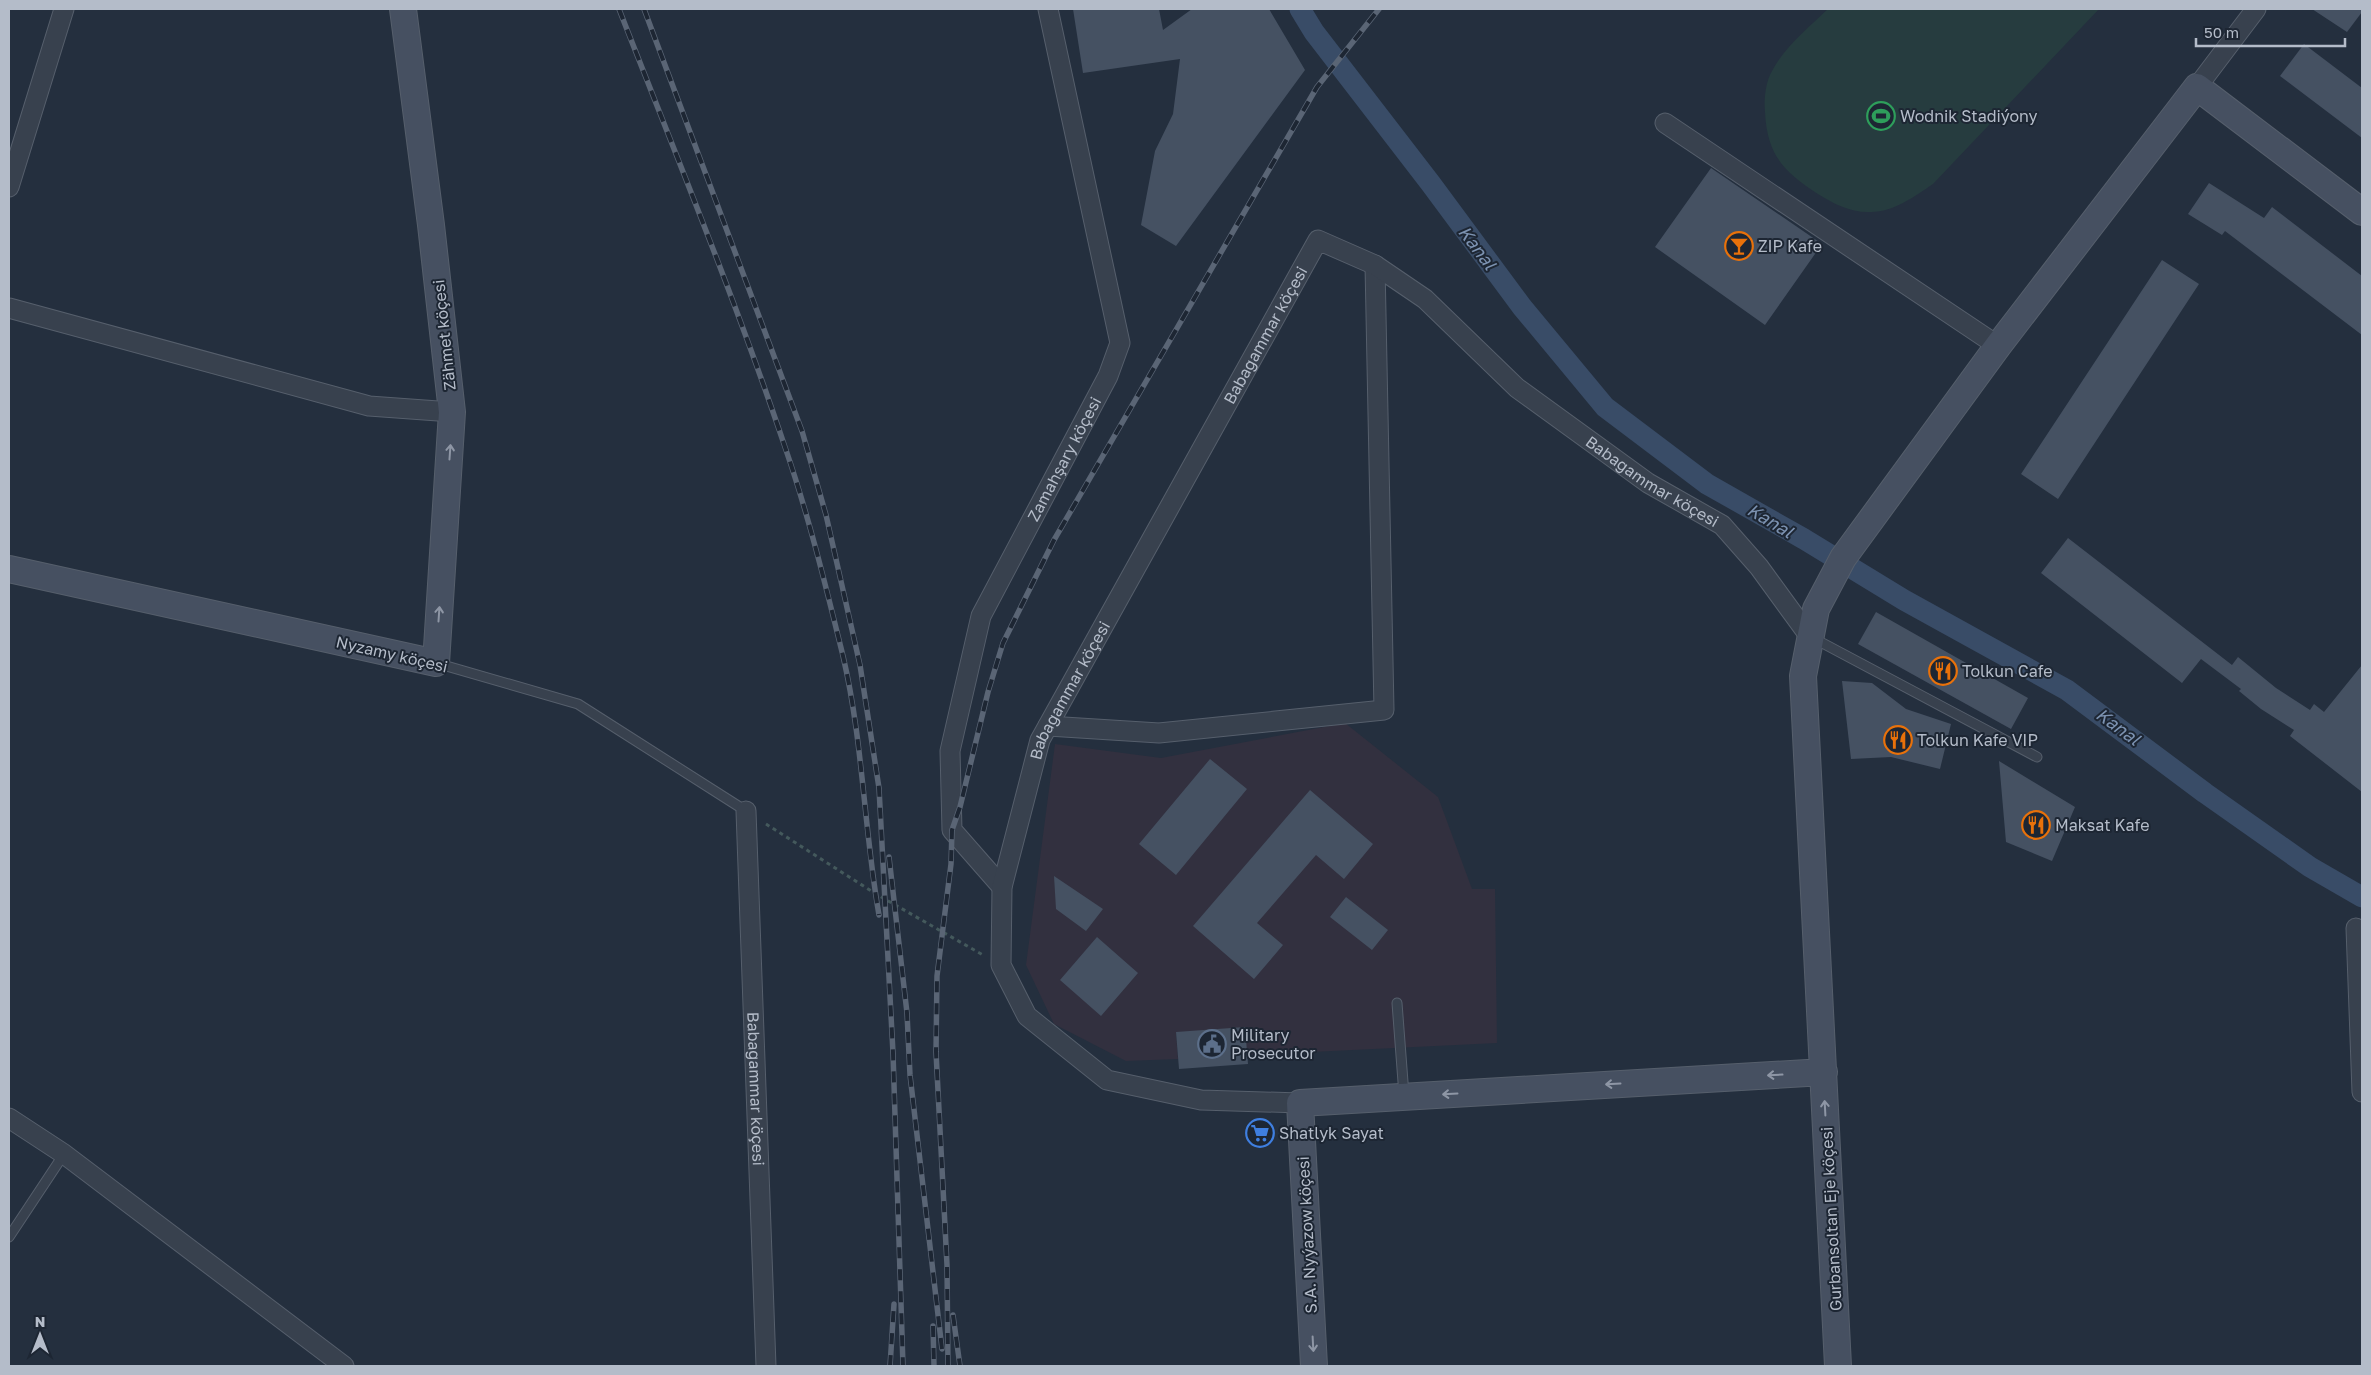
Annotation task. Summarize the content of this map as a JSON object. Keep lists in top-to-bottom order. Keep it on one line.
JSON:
{"streets":{"street":["Zähmet köçesi","Babagammar köçesi","Zamahşary köçesi","Nyzamy köçesi","Gurbansoltan Eje köçesi","S.A. Nyýazow köçesi"]},"crossings":[["Zähmet köçesi","Nyzamy köçesi"],["Babagammar köçesi","Zamahşary köçesi"],["Babagammar köçesi","Nyzamy köçesi"],["Babagammar köçesi","Gurbansoltan Eje köçesi"],["Babagammar köçesi","S.A. Nyýazow köçesi"]],"one_way":["Zähmet köçesi","S.A. Nyýazow köçesi"],"water":["Kanal"],"places":{"sports":["Wodnik Stadiýony"],"bar":["ZIP Kafe"],"restaurant":["Tolkun Cafe","Tolkun Kafe VIP","Maksat Kafe"],"public building":["Military Prosecutor"],"supermarket":["Shatlyk Sayat"]},"scale_bar":"50 m","north":"top"}
